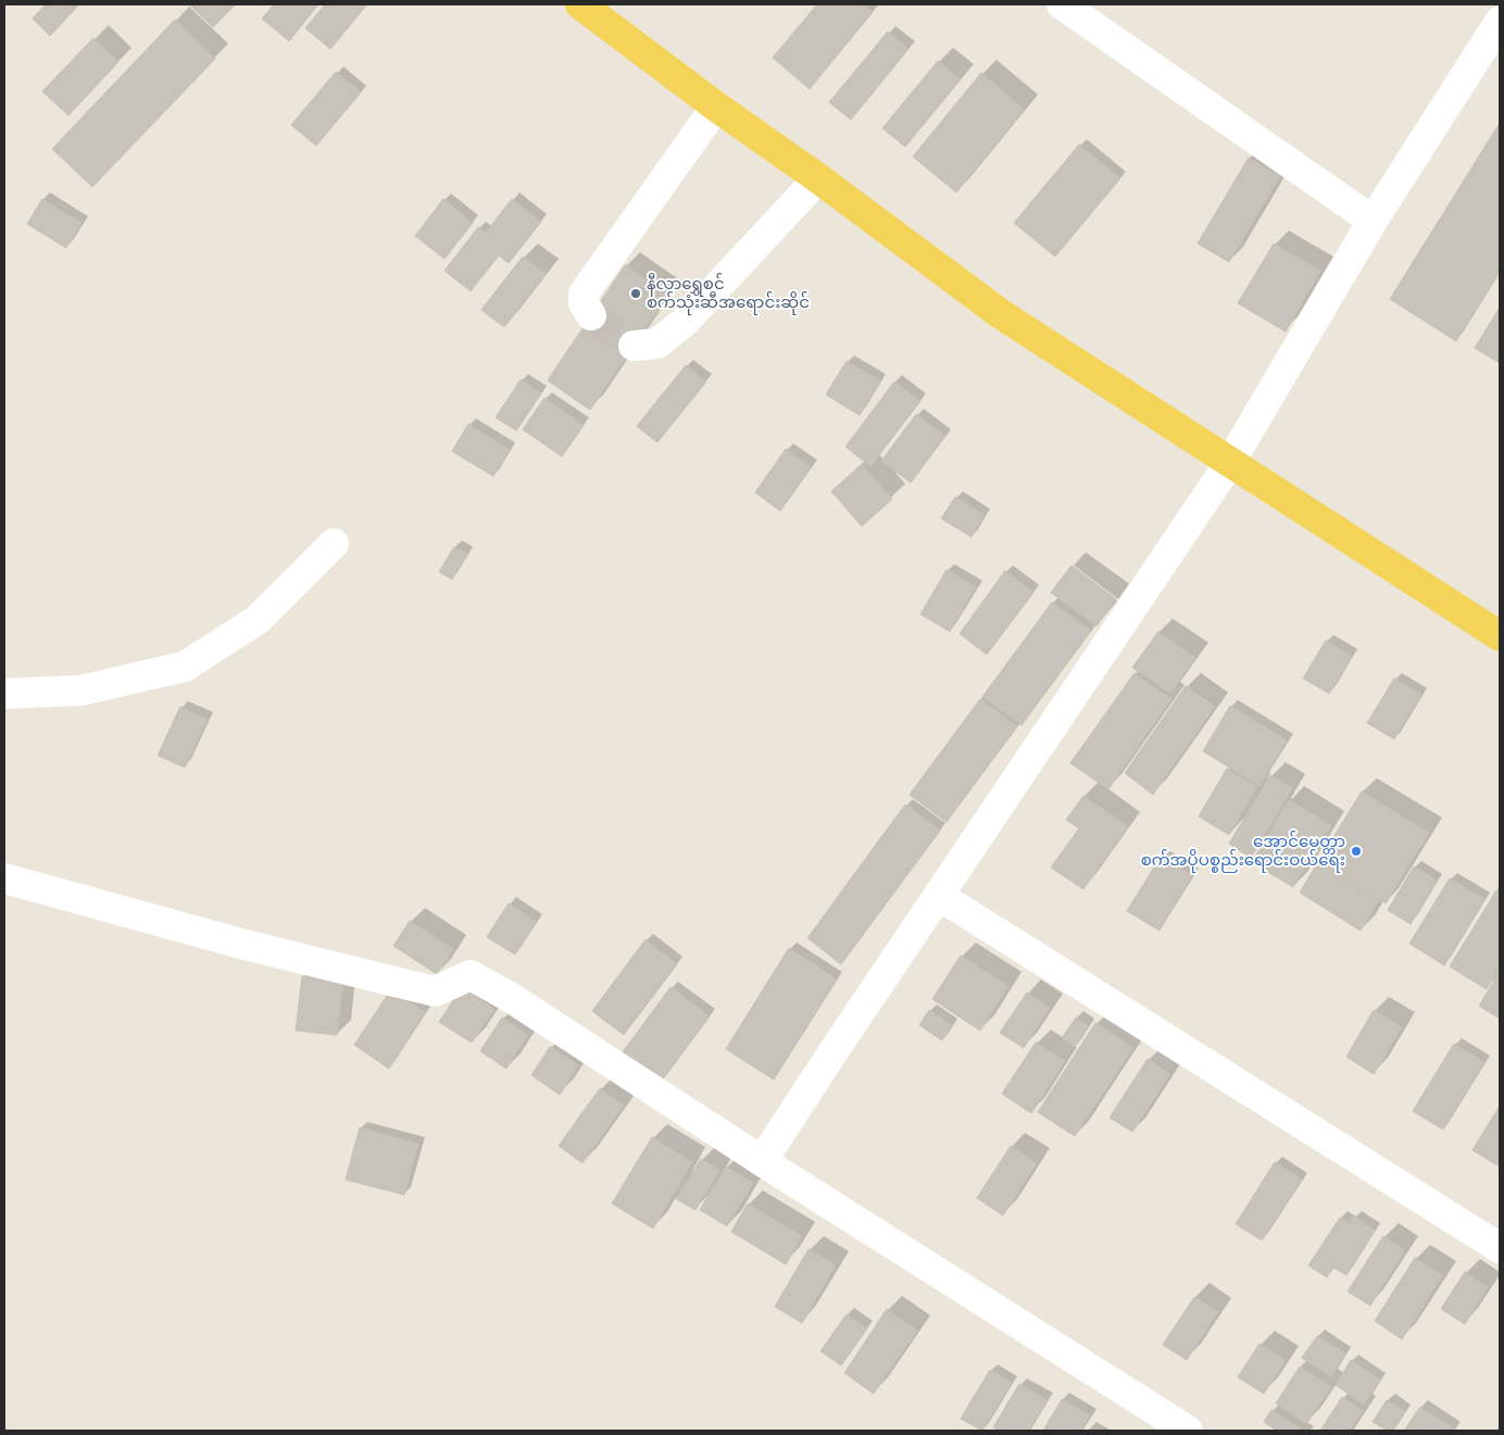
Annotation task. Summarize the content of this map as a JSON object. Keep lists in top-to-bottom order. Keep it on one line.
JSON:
{"places":["နီလာရွှေစင် စက်သုံးဆီအရောင်းဆိုင်","အောင်မေတ္တာ စက်အပိုပစ္စည်းရောင်းဝယ်ရေး"]}
